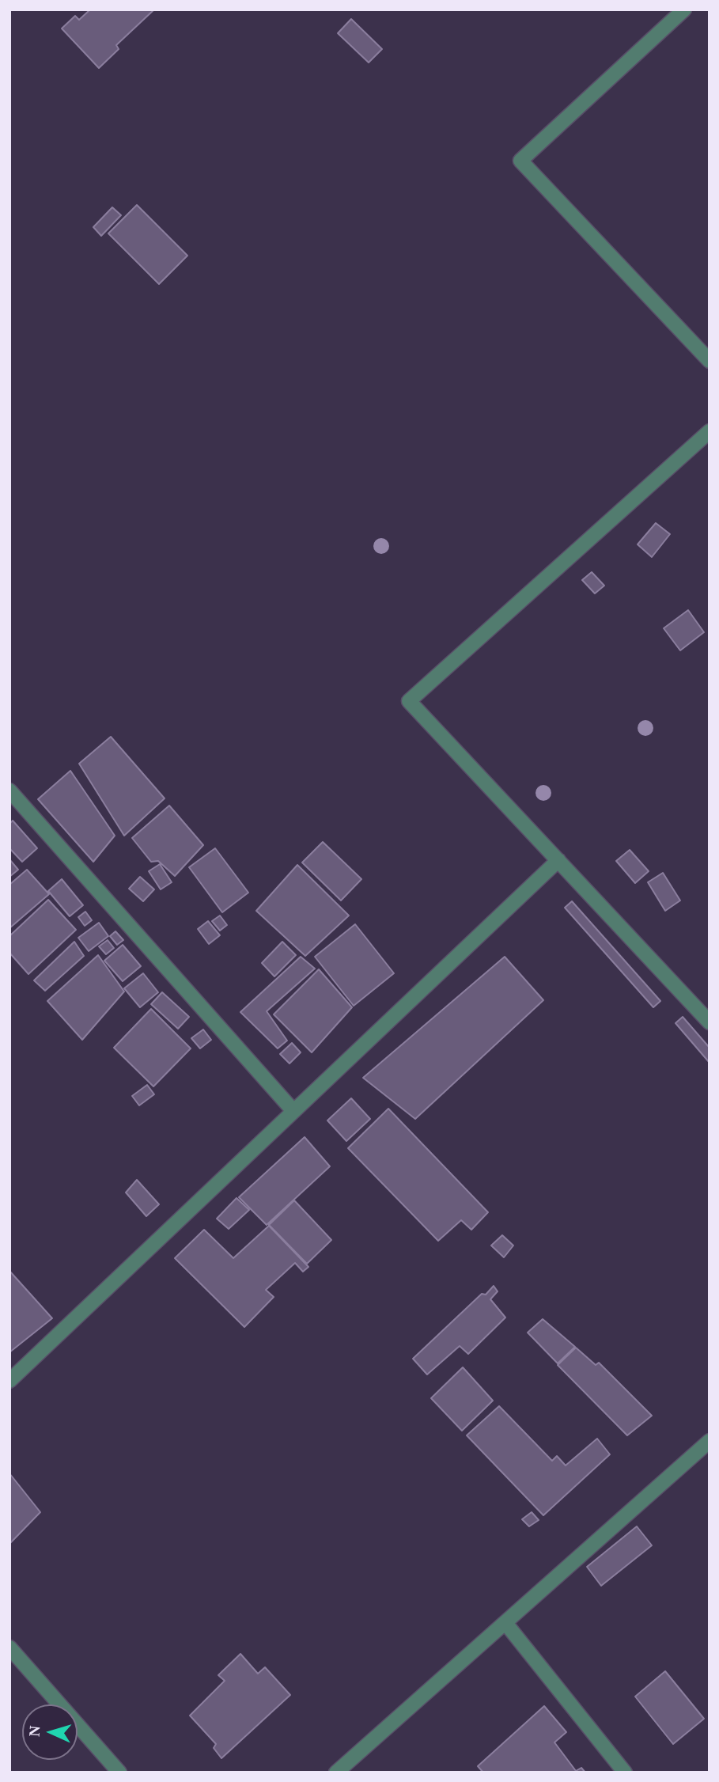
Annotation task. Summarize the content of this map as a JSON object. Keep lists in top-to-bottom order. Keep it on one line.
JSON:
{"north":"left"}
